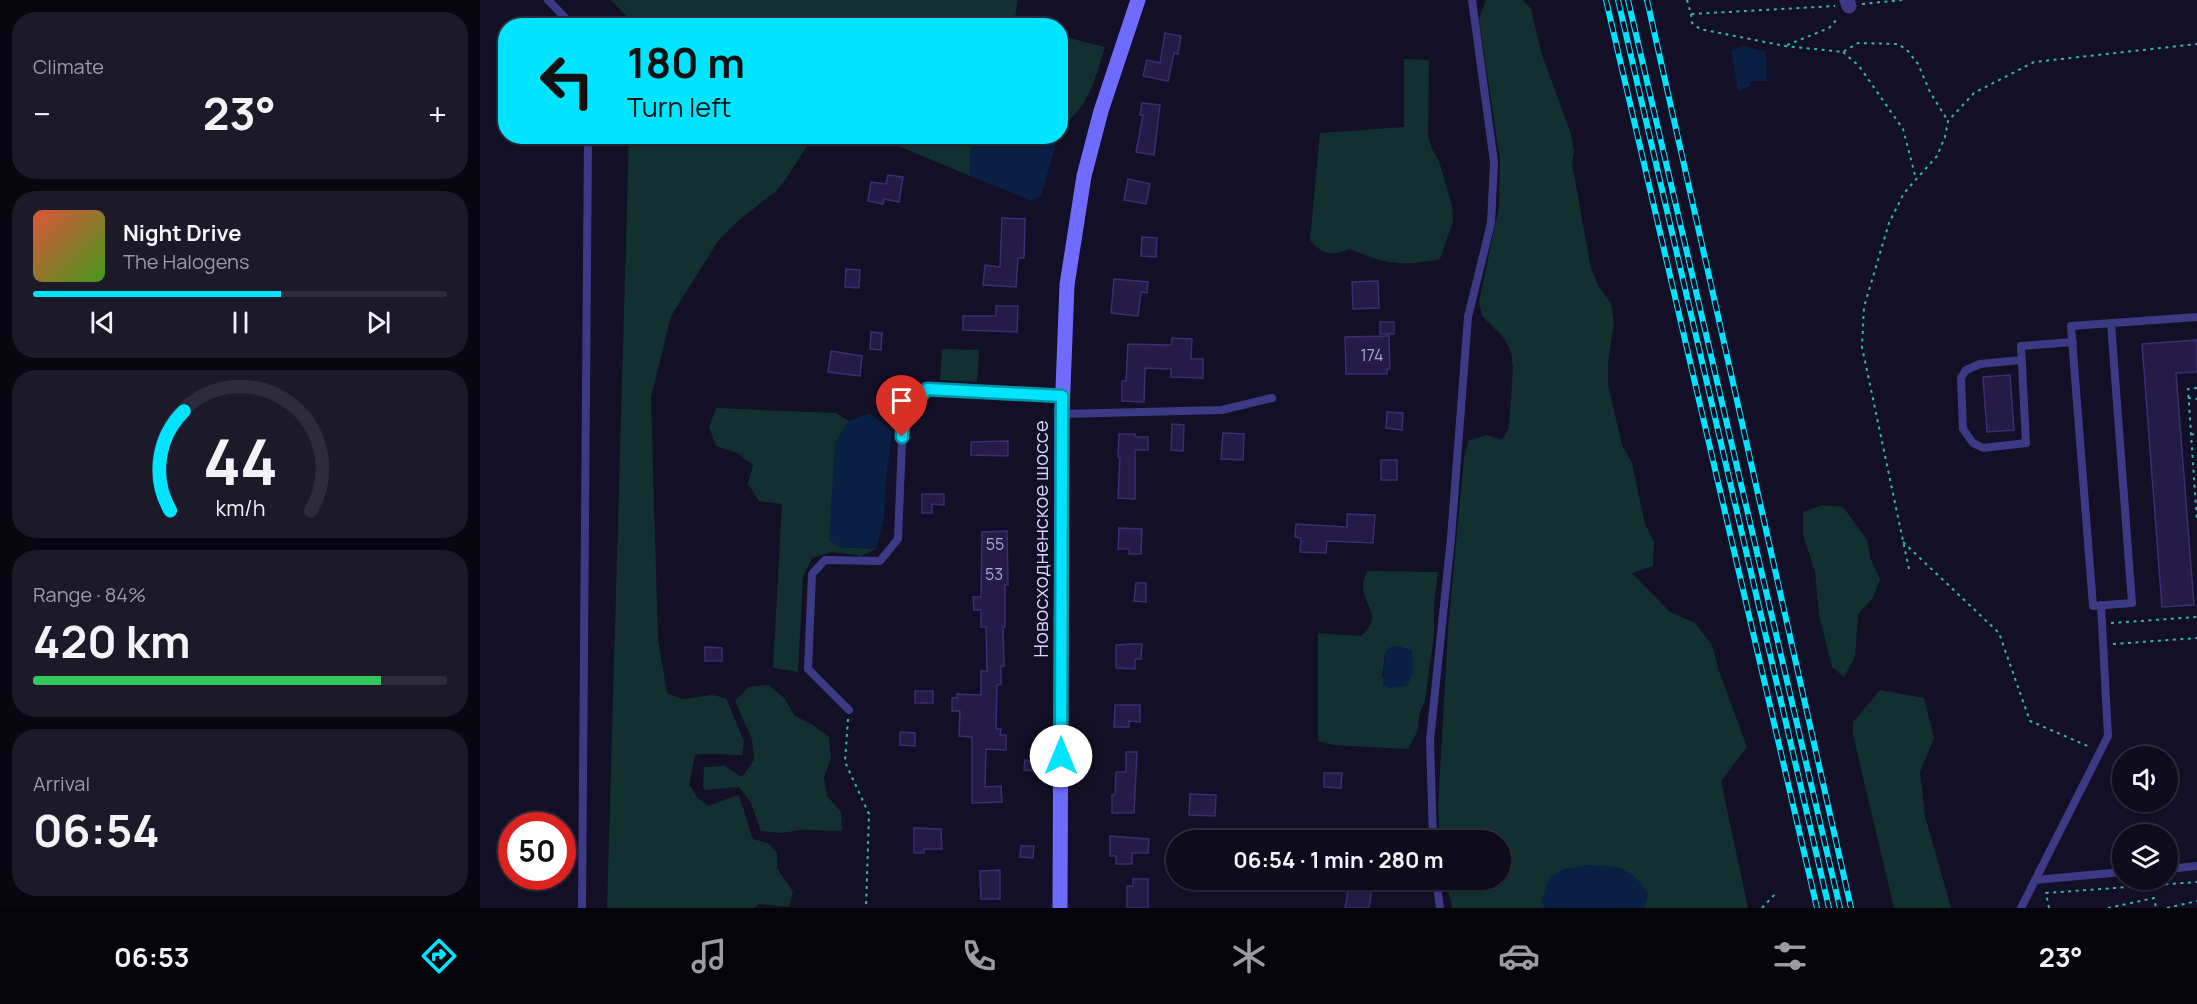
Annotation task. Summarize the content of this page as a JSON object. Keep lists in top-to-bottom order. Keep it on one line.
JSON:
{"streets":{"main road":["Новосходненское шоссе"]},"house_numbers":["174","55","53"],"page":{"tile":["Climate",["Range · 84%","420 km"],["Arrival","06:54"]],"turn":["180 m","Turn left"],"heat":["−","23°","+"],"song":["Night Drive","The Halogens"],"limit":"50","trip":"06:54 · 1 min · 280 m","tabs":["06:53","23°"],"gauge":["44","km/h"]}}
